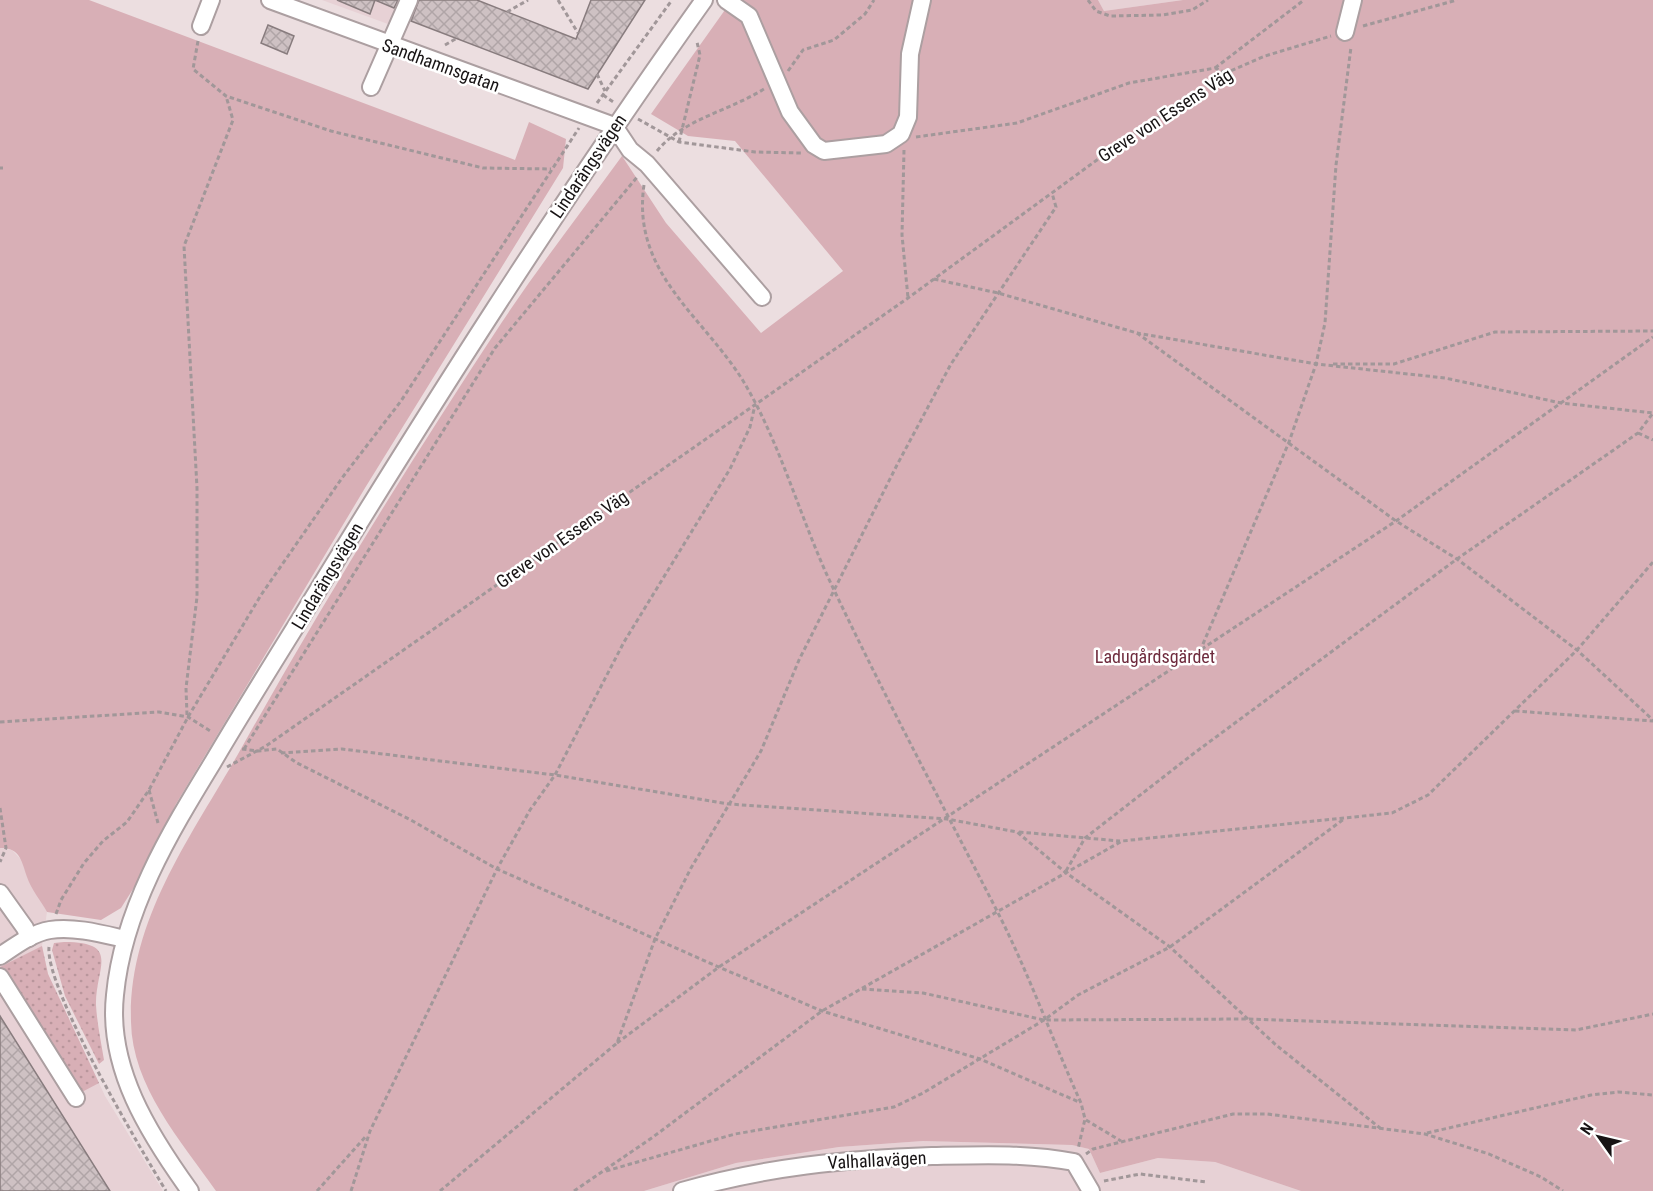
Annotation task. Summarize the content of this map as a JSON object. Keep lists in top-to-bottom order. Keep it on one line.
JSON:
{"streets":{"street":["Sandhamnsgatan","Lindarängsvägen","Valhallavägen"],"path":["Greve von Essens Väg"]},"crossings":[["Sandhamnsgatan","Lindarängsvägen"],["Greve von Essens Väg","Lindarängsvägen"]],"parks":["Ladugårdsgärdet"],"north":"top left"}
